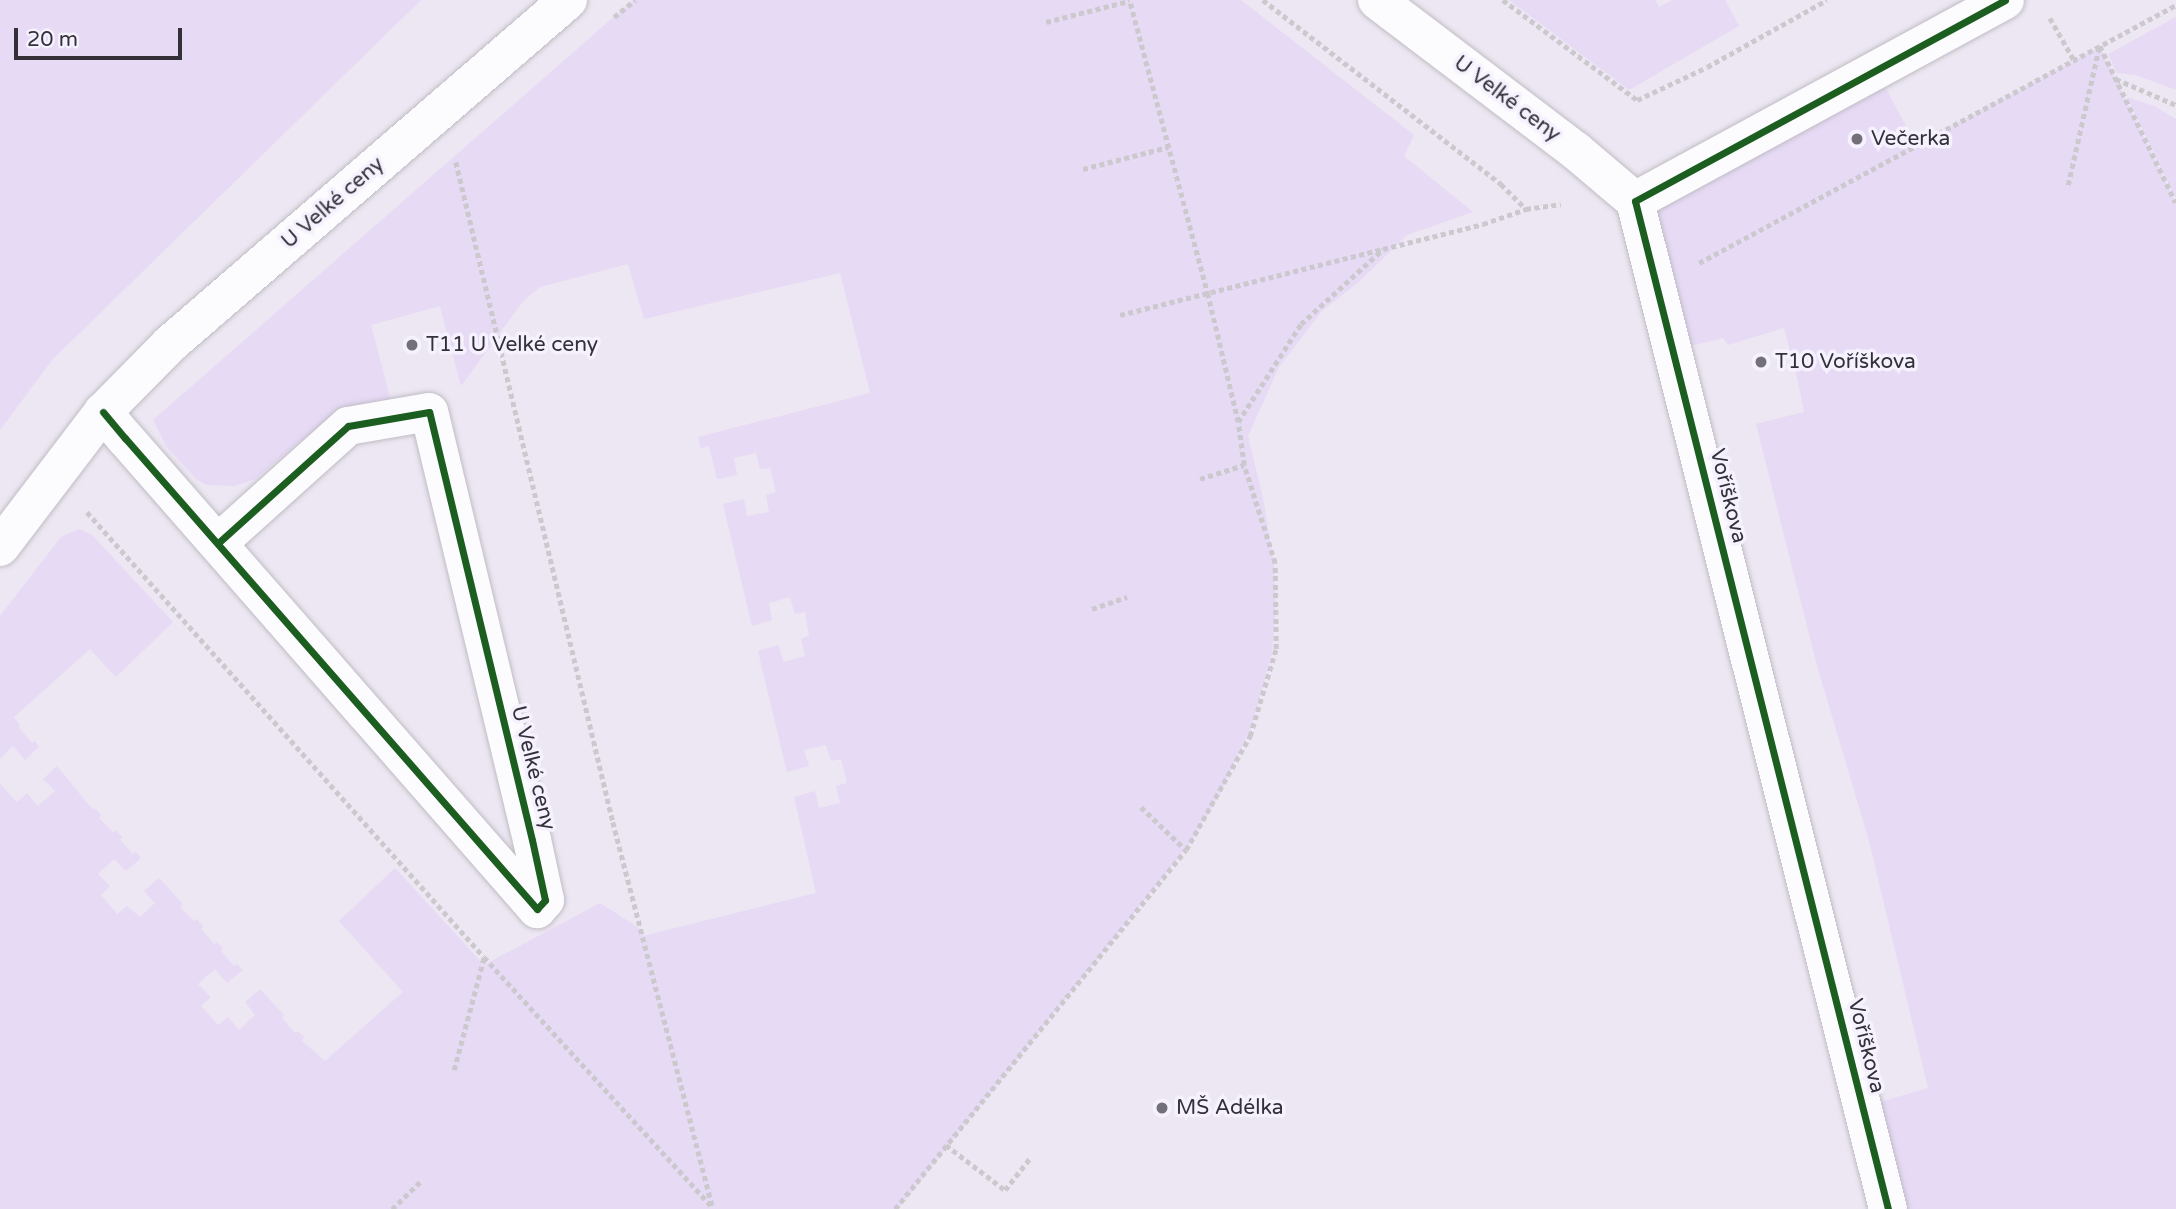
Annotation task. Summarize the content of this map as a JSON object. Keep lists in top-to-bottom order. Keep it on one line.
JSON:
{"streets":{"street":["U Velké ceny","Voříškova"]},"crossings":[["U Velké ceny","Voříškova"]],"places":["Večerka","T11 U Velké ceny","T10 Voříškova","MŠ Adélka"],"scale_bar":"20 m"}
